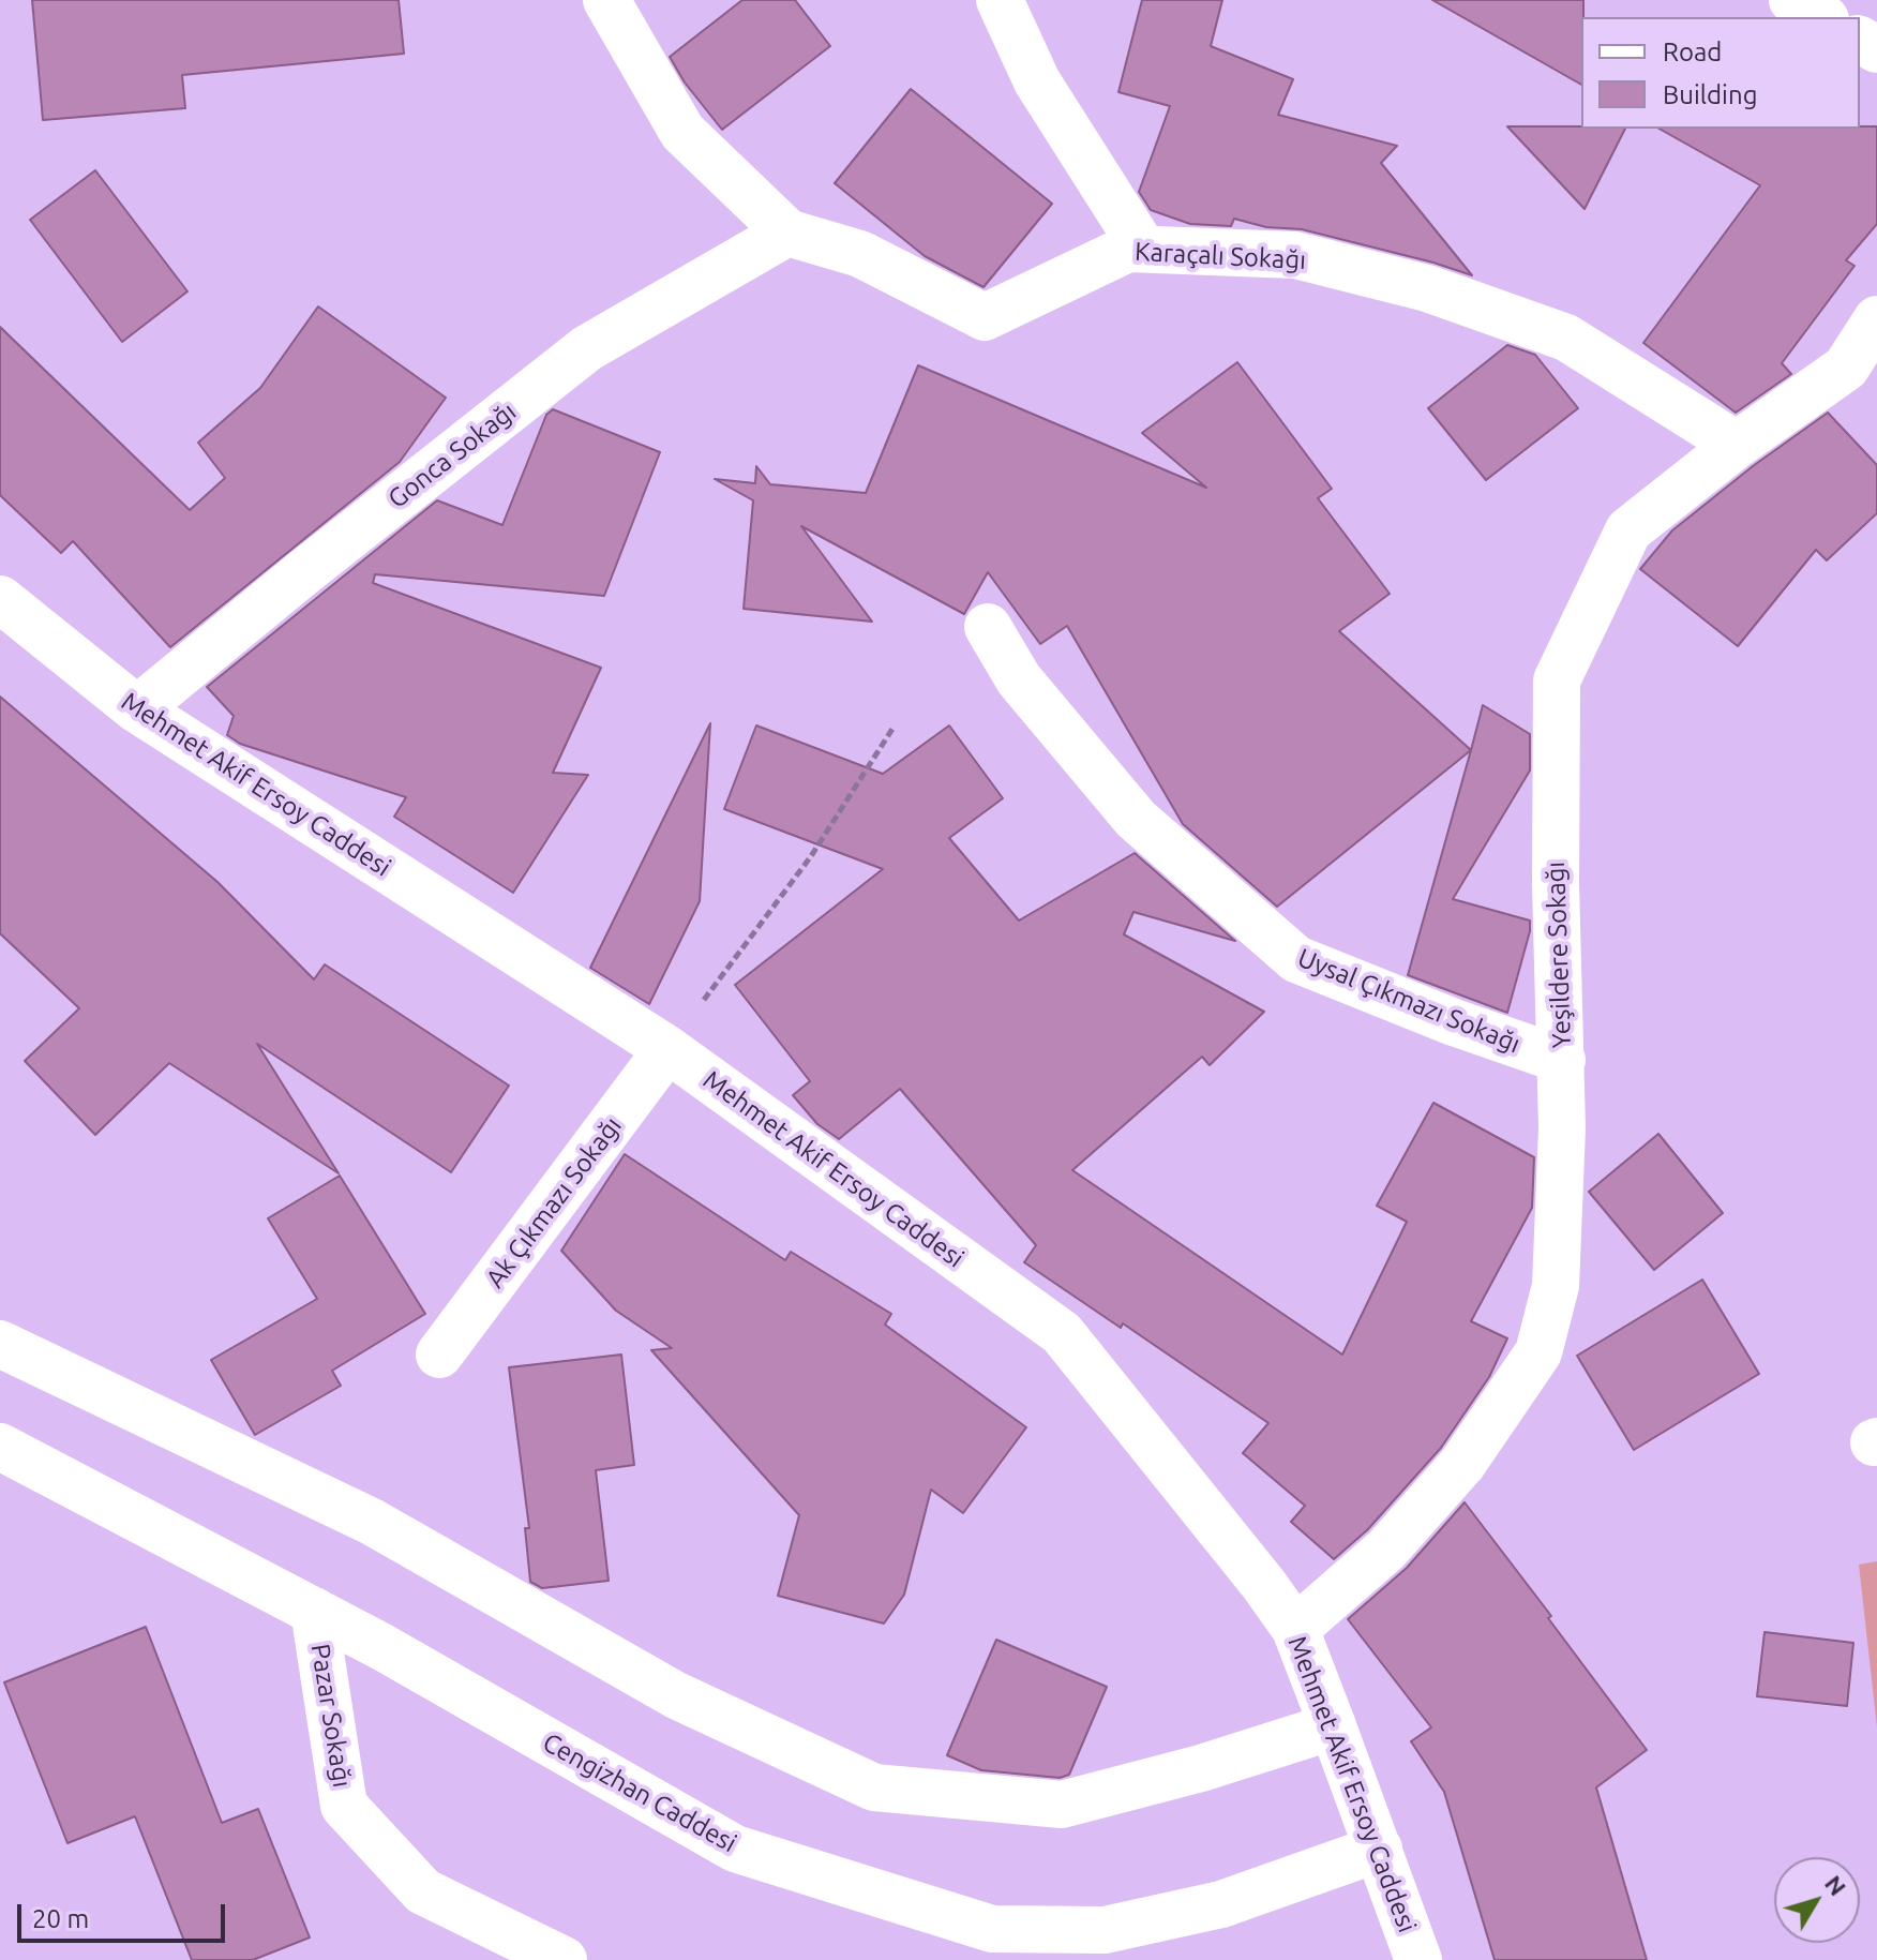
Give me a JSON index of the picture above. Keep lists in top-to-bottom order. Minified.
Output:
{"streets":{"street":["Karaçalı Sokağı","Gonca Sokağı","Mehmet Akif Ersoy Caddesi","Yeşildere Sokağı","Uysal Çıkmazı Sokağı","Ak Çıkmazı Sokağı","Pazar Sokağı","Cengizhan Caddesi"]},"crossings":[["Karaçalı Sokağı","Gonca Sokağı"],["Karaçalı Sokağı","Yeşildere Sokağı"],["Gonca Sokağı","Mehmet Akif Ersoy Caddesi"],["Mehmet Akif Ersoy Caddesi","Yeşildere Sokağı"],["Mehmet Akif Ersoy Caddesi","Ak Çıkmazı Sokağı"],["Mehmet Akif Ersoy Caddesi","Cengizhan Caddesi"],["Yeşildere Sokağı","Uysal Çıkmazı Sokağı"],["Pazar Sokağı","Cengizhan Caddesi"]],"legend":["Road","Building"],"scale_bar":"20 m","north":"top right"}
